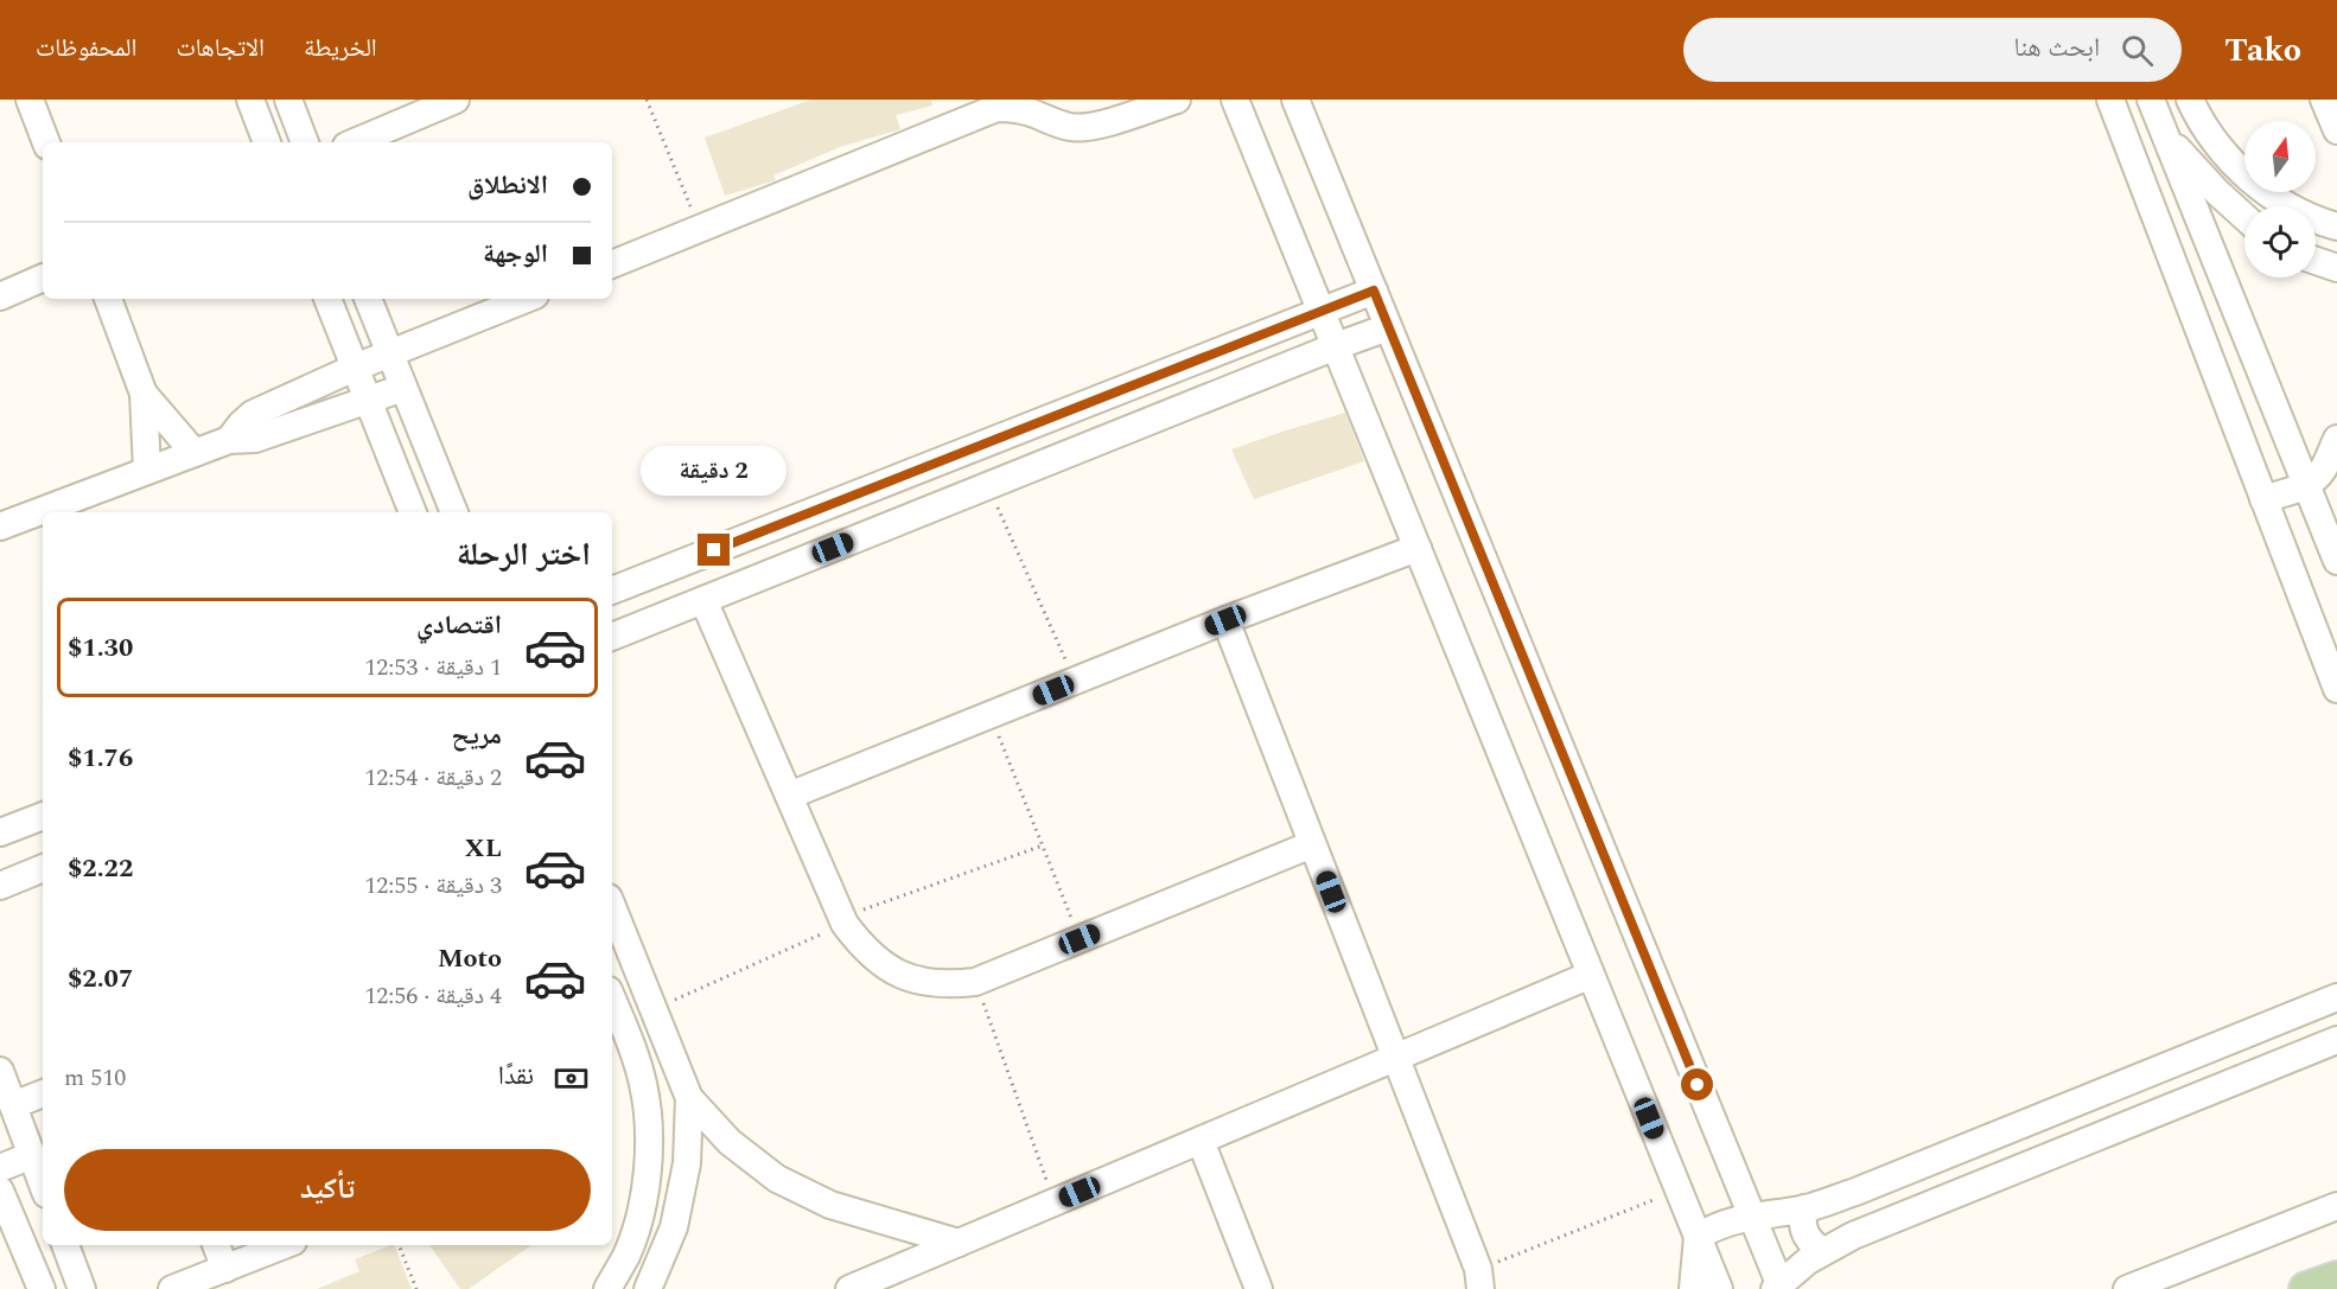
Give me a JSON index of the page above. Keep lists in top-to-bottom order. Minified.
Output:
{"north":"top","page":{"header":"Tako","search":"ابحث هنا","nav":["الخريطة","الاتجاهات","المحفوظات"],"banner":["الانطلاق","الوجهة"],"bubble":"2 دقيقة","heading":"اختر الرحلة","list":[{"name":"اقتصادي","note":"1 دقيقة · 12:53","value":"$1.30"},{"name":"مريح","note":"2 دقيقة · 12:54","value":"$1.76"},{"name":"XL","note":"3 دقيقة · 12:55","value":"$2.22"},{"name":"Moto","note":"4 دقيقة · 12:56","value":"$2.07"}],"pay":["نقدًا","510 m"],"buttons":"تأكيد"}}
